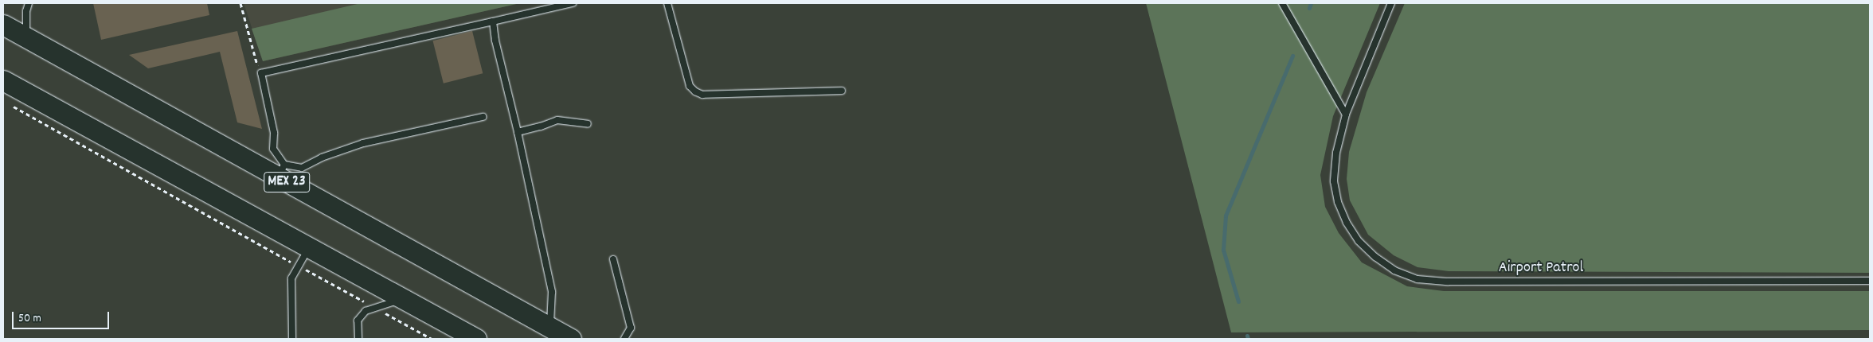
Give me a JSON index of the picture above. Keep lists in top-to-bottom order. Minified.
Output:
{"streets":{"highway":["MEX 23"],"lane":["Airport Patrol"]},"scale_bar":"50 m"}
